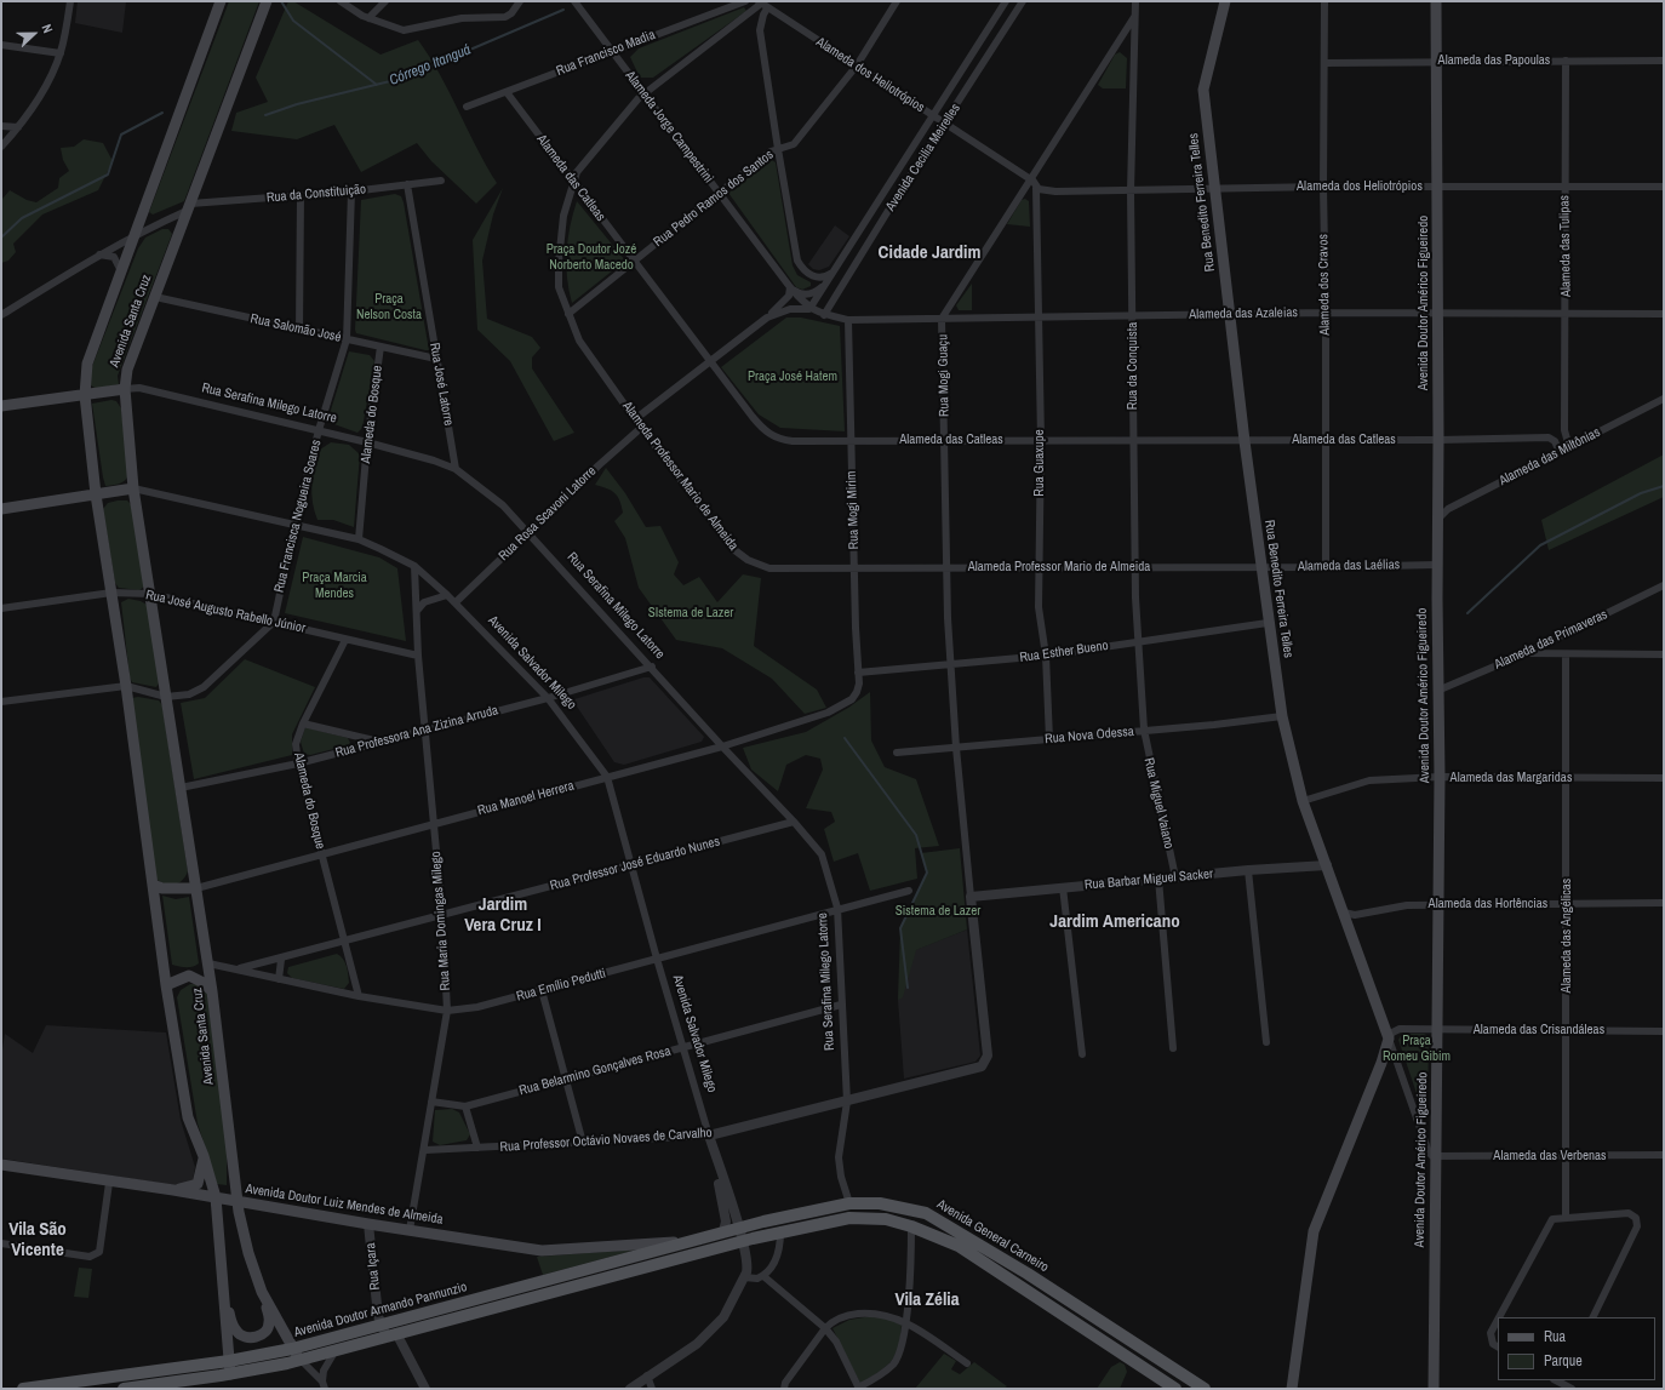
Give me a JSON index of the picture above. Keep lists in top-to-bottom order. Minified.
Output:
{"streets":{"main road":["Rua Benedito Ferreira Telles","Avenida Doutor Américo Figueiredo","Avenida Santa Cruz","Rua Serafina Milego Latorre","Avenida Salvador Milego","Avenida Doutor Luiz Mendes de Almeida","Avenida General Carneiro","Avenida Doutor Armando Pannunzio"],"street":["Rua Francisco Madia","Alameda das Papoulas","Alameda dos Heliotrópios","Alameda Jorge Campestrini","Avenida Cecilia Meirelles","Alameda das Catleas","Rua da Constituição","Rua Pedro Ramos dos Santos","Alameda das Tulipas","Alameda dos Cravos","Alameda das Azaleias","Rua Salomão José","Rua da Conquista","Rua Mogi Guaçu","Rua José Latorre","Alameda do Bosque","Alameda das Miltônias","Rua Guaxupe","Alameda Professor Mario de Almeida","Rua Mogi Mirim","Rua Rosa Scavoni Latorre","Rua Francisca Nogueira Soares","Alameda das Laélias","Rua José Augusto Rabello Júnior","Alameda das Primaveras","Rua Esther Bueno","Rua Professora Ana Zizina Arruda","Rua Nova Odessa","Alameda das Margaridas","Rua Manoel Herrera","Rua Miguel Vaiano","Rua Professor José Eduardo Nunes","Rua Barbar Miguel Sacker","Alameda das Hortências","Rua Maria Domingas Milego","Alameda das Angélicas","Rua Emílio Pedutti","Alameda das Crisandáleas","Rua Belarmino Gonçalves Rosa","Rua Professor Octávio Novaes de Carvalho","Alameda das Verbenas","Rua Içara"]},"crossings":[["Rua Francisco Madia","Alameda Jorge Campestrini"],["Rua Francisco Madia","Alameda das Catleas"],["Alameda das Papoulas","Alameda das Tulipas"],["Alameda das Papoulas","Alameda dos Cravos"],["Alameda das Papoulas","Avenida Doutor Américo Figueiredo"],["Alameda dos Heliotrópios","Avenida Cecilia Meirelles"],["Alameda dos Heliotrópios","Rua Pedro Ramos dos Santos"],["Alameda dos Heliotrópios","Rua Benedito Ferreira Telles"],["Alameda dos Heliotrópios","Alameda das Tulipas"],["Alameda dos Heliotrópios","Alameda dos Cravos"],["Alameda dos Heliotrópios","Avenida Doutor Américo Figueiredo"],["Alameda dos Heliotrópios","Rua da Conquista"],["Alameda dos Heliotrópios","Rua Mogi Guaçu"],["Alameda dos Heliotrópios","Rua Guaxupe"],["Alameda dos Heliotrópios","Alameda Professor Mario de Almeida"],["Alameda Jorge Campestrini","Avenida Cecilia Meirelles"],["Alameda Jorge Campestrini","Rua Pedro Ramos dos Santos"],["Alameda Jorge Campestrini","Alameda das Azaleias"],["Alameda Jorge Campestrini","Alameda Professor Mario de Almeida"],["Avenida Cecilia Meirelles","Alameda das Azaleias"],["Alameda das Catleas","Rua Pedro Ramos dos Santos"],["Alameda das Catleas","Rua Benedito Ferreira Telles"],["Alameda das Catleas","Alameda dos Cravos"],["Alameda das Catleas","Avenida Doutor Américo Figueiredo"],["Alameda das Catleas","Rua da Conquista"],["Alameda das Catleas","Rua Mogi Guaçu"],["Alameda das Catleas","Rua Guaxupe"],["Alameda das Catleas","Alameda Professor Mario de Almeida"],["Alameda das Catleas","Rua Mogi Mirim"],["Rua da Constituição","Avenida Santa Cruz"],["Rua da Constituição","Rua José Latorre"],["Rua da Constituição","Rua Francisca Nogueira Soares"],["Rua Pedro Ramos dos Santos","Alameda Professor Mario de Almeida"],["Rua Benedito Ferreira Telles","Avenida Doutor Américo Figueiredo"],["Rua Benedito Ferreira Telles","Alameda das Azaleias"],["Rua Benedito Ferreira Telles","Alameda Professor Mario de Almeida"],["Rua Benedito Ferreira Telles","Alameda das Laélias"],["Rua Benedito Ferreira Telles","Rua Esther Bueno"],["Rua Benedito Ferreira Telles","Rua Nova Odessa"],["Rua Benedito Ferreira Telles","Alameda das Margaridas"],["Rua Benedito Ferreira Telles","Rua Barbar Miguel Sacker"],["Rua Benedito Ferreira Telles","Alameda das Hortências"],["Rua Benedito Ferreira Telles","Alameda das Crisandáleas"],["Rua Benedito Ferreira Telles","Alameda das Verbenas"],["Alameda das Tulipas","Alameda das Azaleias"],["Alameda das Tulipas","Alameda das Miltônias"],["Alameda dos Cravos","Alameda das Azaleias"],["Alameda dos Cravos","Alameda das Laélias"],["Avenida Doutor Américo Figueiredo","Alameda das Azaleias"],["Avenida Doutor Américo Figueiredo","Alameda das Miltônias"],["Avenida Doutor Américo Figueiredo","Alameda das Laélias"],["Avenida Doutor Américo Figueiredo","Alameda das Primaveras"],["Avenida Doutor Américo Figueiredo","Alameda das Margaridas"],["Avenida Doutor Américo Figueiredo","Alameda das Hortências"],["Avenida Doutor Américo Figueiredo","Alameda das Crisandáleas"],["Avenida Doutor Américo Figueiredo","Alameda das Verbenas"],["Alameda das Azaleias","Rua da Conquista"],["Alameda das Azaleias","Rua Mogi Guaçu"],["Alameda das Azaleias","Rua Guaxupe"],["Alameda das Azaleias","Rua Mogi Mirim"],["Avenida Santa Cruz","Rua Salomão José"],["Avenida Santa Cruz","Rua Serafina Milego Latorre"],["Avenida Santa Cruz","Rua José Augusto Rabello Júnior"],["Avenida Santa Cruz","Avenida Salvador Milego"],["Avenida Santa Cruz","Rua Professora Ana Zizina Arruda"],["Avenida Santa Cruz","Rua Manoel Herrera"],["Avenida Santa Cruz","Rua Emílio Pedutti"],["Avenida Santa Cruz","Avenida Doutor Luiz Mendes de Almeida"],["Avenida Santa Cruz","Avenida Doutor Armando Pannunzio"],["Rua Salomão José","Rua José Latorre"],["Rua Salomão José","Alameda do Bosque"],["Rua Salomão José","Rua Francisca Nogueira Soares"],["Rua da Conquista","Rua Mogi Guaçu"],["Rua da Conquista","Alameda Professor Mario de Almeida"],["Rua da Conquista","Rua Esther Bueno"],["Rua da Conquista","Rua Nova Odessa"],["Rua da Conquista","Rua Miguel Vaiano"],["Rua Mogi Guaçu","Alameda Professor Mario de Almeida"],["Rua Mogi Guaçu","Rua Esther Bueno"],["Rua Mogi Guaçu","Rua Nova Odessa"],["Rua Mogi Guaçu","Rua Barbar Miguel Sacker"],["Rua Mogi Guaçu","Rua Professor Octávio Novaes de Carvalho"],["Rua José Latorre","Rua Serafina Milego Latorre"],["Rua Serafina Milego Latorre","Alameda do Bosque"],["Rua Serafina Milego Latorre","Rua Rosa Scavoni Latorre"],["Rua Serafina Milego Latorre","Rua Francisca Nogueira Soares"],["Rua Serafina Milego Latorre","Rua Professora Ana Zizina Arruda"],["Rua Serafina Milego Latorre","Rua Manoel Herrera"],["Rua Serafina Milego Latorre","Rua Professor José Eduardo Nunes"],["Rua Serafina Milego Latorre","Rua Emílio Pedutti"],["Rua Serafina Milego Latorre","Rua Belarmino Gonçalves Rosa"],["Rua Serafina Milego Latorre","Rua Professor Octávio Novaes de Carvalho"],["Rua Serafina Milego Latorre","Avenida General Carneiro"],["Alameda do Bosque","Rua José Augusto Rabello Júnior"],["Alameda do Bosque","Avenida Salvador Milego"],["Alameda do Bosque","Rua Professora Ana Zizina Arruda"],["Alameda do Bosque","Rua Manoel Herrera"],["Alameda do Bosque","Rua Professor José Eduardo Nunes"],["Alameda do Bosque","Rua Emílio Pedutti"],["Rua Guaxupe","Alameda Professor Mario de Almeida"],["Rua Guaxupe","Rua Esther Bueno"],["Rua Guaxupe","Rua Nova Odessa"],["Alameda Professor Mario de Almeida","Rua Mogi Mirim"],["Alameda Professor Mario de Almeida","Rua Rosa Scavoni Latorre"],["Alameda Professor Mario de Almeida","Alameda das Laélias"],["Rua Mogi Mirim","Rua Esther Bueno"],["Rua Mogi Mirim","Rua Manoel Herrera"],["Rua Rosa Scavoni Latorre","Avenida Salvador Milego"],["Rua Francisca Nogueira Soares","Rua José Augusto Rabello Júnior"],["Rua Francisca Nogueira Soares","Avenida Salvador Milego"],["Rua José Augusto Rabello Júnior","Rua Maria Domingas Milego"],["Avenida Salvador Milego","Rua Professora Ana Zizina Arruda"],["Avenida Salvador Milego","Rua Manoel Herrera"],["Avenida Salvador Milego","Rua Professor José Eduardo Nunes"],["Avenida Salvador Milego","Rua Maria Domingas Milego"],["Avenida Salvador Milego","Rua Emílio Pedutti"],["Avenida Salvador Milego","Rua Belarmino Gonçalves Rosa"],["Avenida Salvador Milego","Rua Professor Octávio Novaes de Carvalho"],["Avenida Salvador Milego","Avenida General Carneiro"],["Avenida Salvador Milego","Avenida Doutor Armando Pannunzio"],["Rua Professora Ana Zizina Arruda","Rua Maria Domingas Milego"],["Rua Nova Odessa","Rua Miguel Vaiano"],["Alameda das Margaridas","Alameda das Angélicas"],["Rua Manoel Herrera","Rua Maria Domingas Milego"],["Rua Miguel Vaiano","Rua Barbar Miguel Sacker"],["Rua Professor José Eduardo Nunes","Rua Maria Domingas Milego"],["Rua Professor José Eduardo Nunes","Rua Emílio Pedutti"],["Rua Barbar Miguel Sacker","Rua Professor Octávio Novaes de Carvalho"],["Alameda das Hortências","Alameda das Angélicas"],["Rua Maria Domingas Milego","Rua Emílio Pedutti"],["Rua Maria Domingas Milego","Rua Belarmino Gonçalves Rosa"],["Rua Maria Domingas Milego","Rua Professor Octávio Novaes de Carvalho"],["Rua Maria Domingas Milego","Avenida Doutor Luiz Mendes de Almeida"],["Alameda das Angélicas","Alameda das Crisandáleas"],["Alameda das Angélicas","Alameda das Verbenas"],["Avenida Doutor Luiz Mendes de Almeida","Rua Içara"],["Avenida Doutor Luiz Mendes de Almeida","Avenida Doutor Armando Pannunzio"],["Avenida General Carneiro","Avenida Doutor Armando Pannunzio"],["Rua Içara","Avenida Doutor Armando Pannunzio"]],"districts":["Cidade Jardim","Jardim Vera Cruz I","Jardim Americano","Vila São Vicente","Vila Zélia"],"water":["Córrego Itanguá"],"parks":["Praça Doutor Jozé Norberto Macedo","Praça Nelson Costa","Praça José Hatem","Praça Marcia Mendes","SIstema de Lazer","Sistema de Lazer","Praça Romeu Gibim"],"legend":["Rua","Parque"],"north":"right"}
